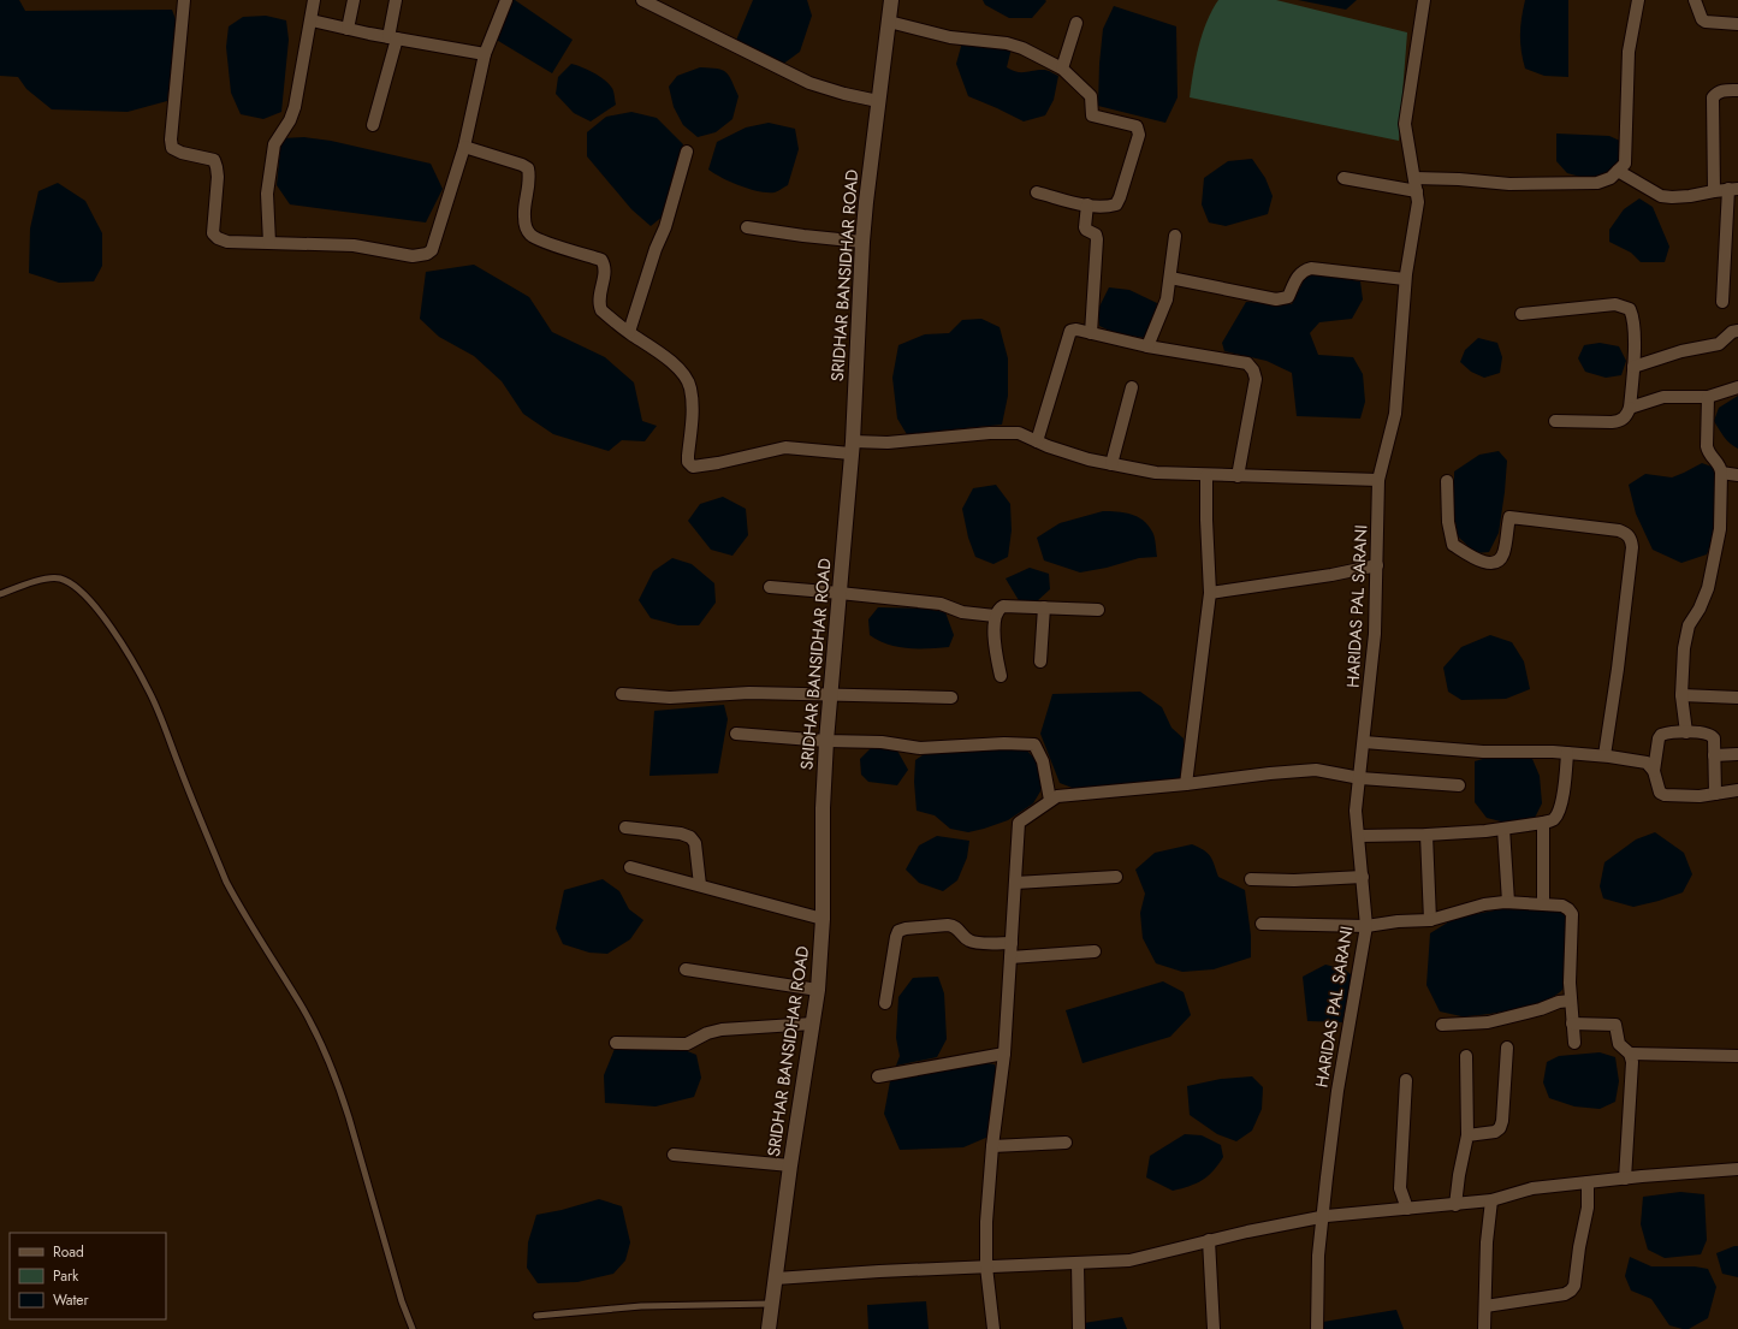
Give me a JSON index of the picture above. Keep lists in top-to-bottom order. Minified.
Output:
{"streets":{"street":["SRIDHAR BANSIDHAR ROAD","HARIDAS PAL SARANI"]},"legend":["Road","Park","Water"]}
